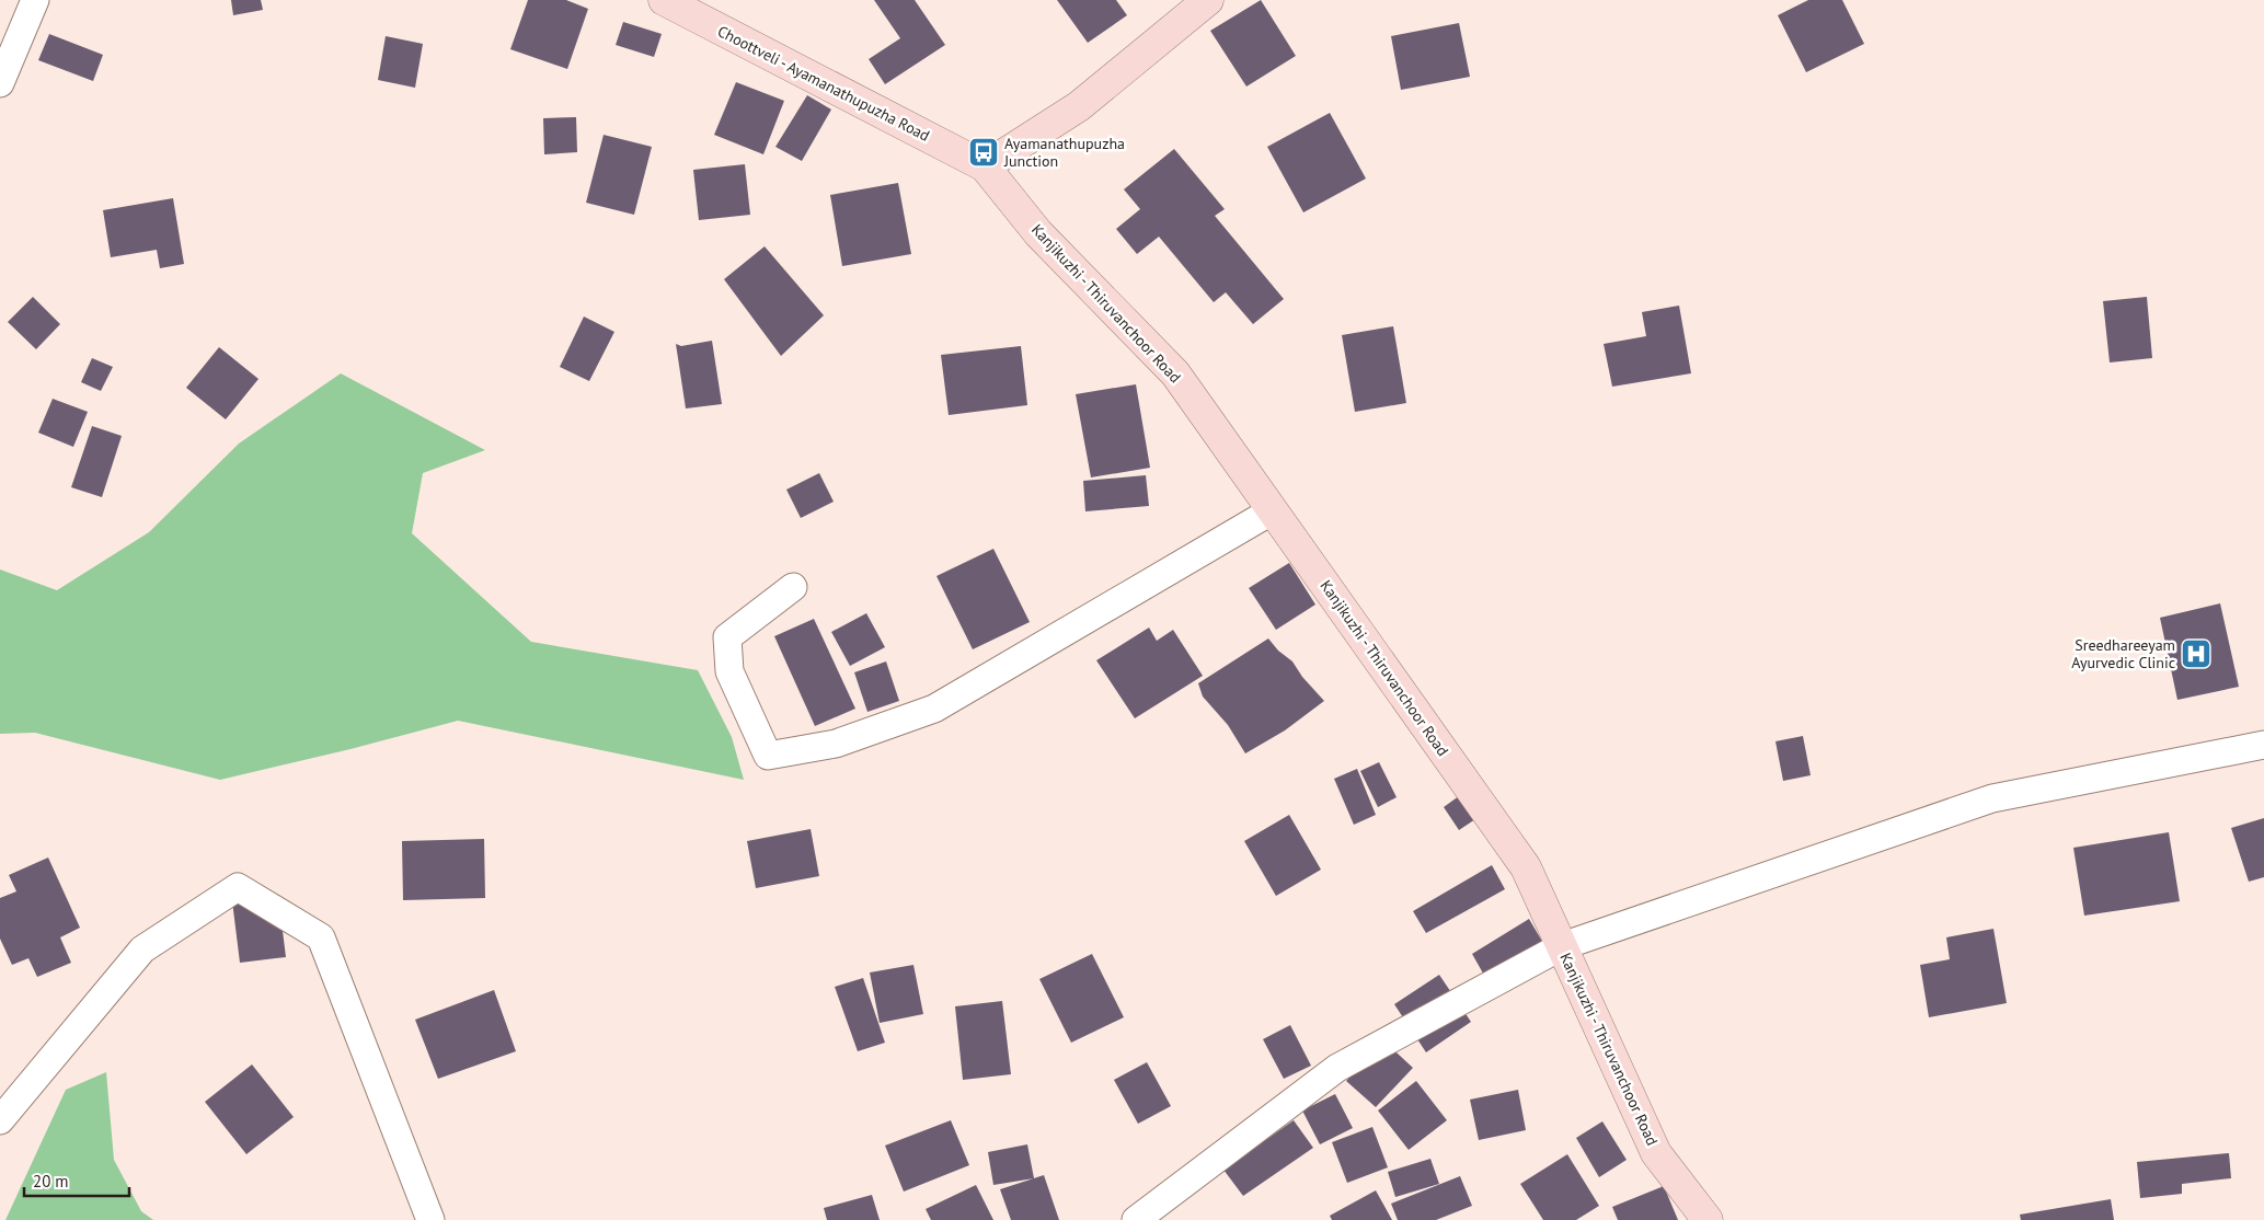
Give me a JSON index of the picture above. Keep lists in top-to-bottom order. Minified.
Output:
{"streets":{"main road":["Choottveli - Ayamanathupuzha Road","Kanjikuzhi - Thiruvanchoor Road"]},"crossings":[["Choottveli - Ayamanathupuzha Road","Kanjikuzhi - Thiruvanchoor Road"]],"places":{"bus stop":["Ayamanathupuzha Junction"],"hospital":["Sreedhareeyam Ayurvedic Clinic"]},"scale_bar":"20 m"}
